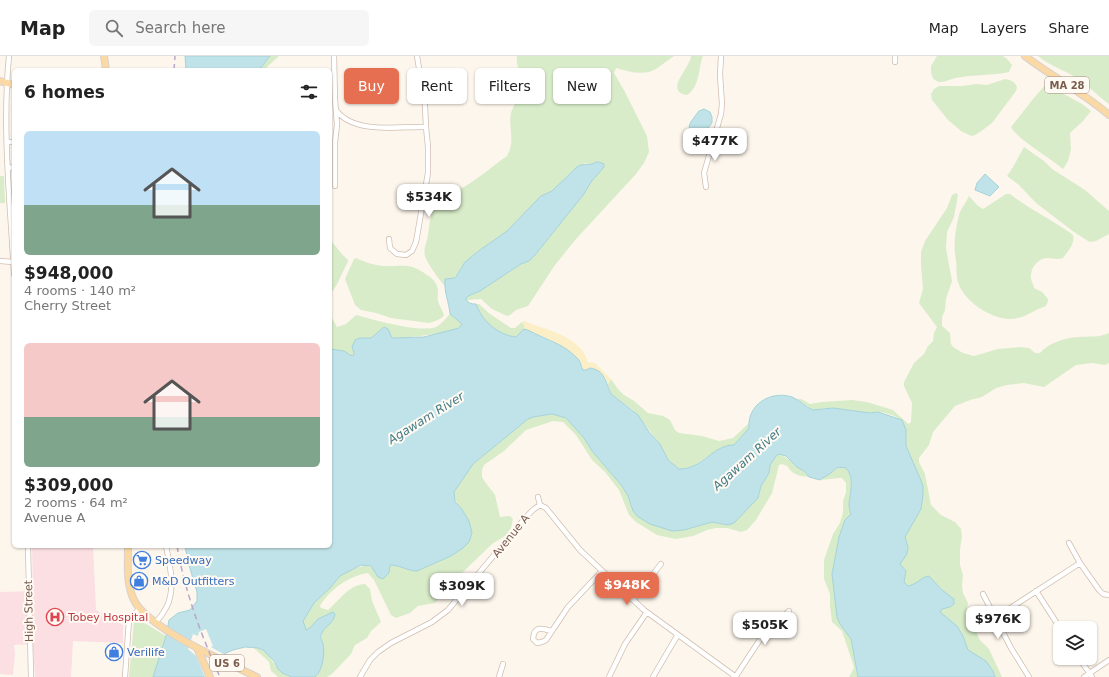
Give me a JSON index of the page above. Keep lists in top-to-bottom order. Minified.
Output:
{"streets":{"main road":["MA 28","US 6"],"street":["Avenue A","High Street"]},"water":["Agawam River"],"places":{"supermarket":["Speedway"],"shop":["M&D Outfitters","Verilife"],"hospital":["Tobey Hospital"]},"page":{"header":"Map","search":"Search here","nav":["Map","Layers","Share"],"chip":["Buy","Rent","Filters","New"],"heading":"6 homes","list":[{"name":"$948,000","note":"4 rooms · 140 m² · Cherry Street"},{"name":"$309,000","note":"2 rooms · 64 m² · Avenue A"}],"price":["$477K","$534K","$948K","$309K","$976K","$505K"]}}
